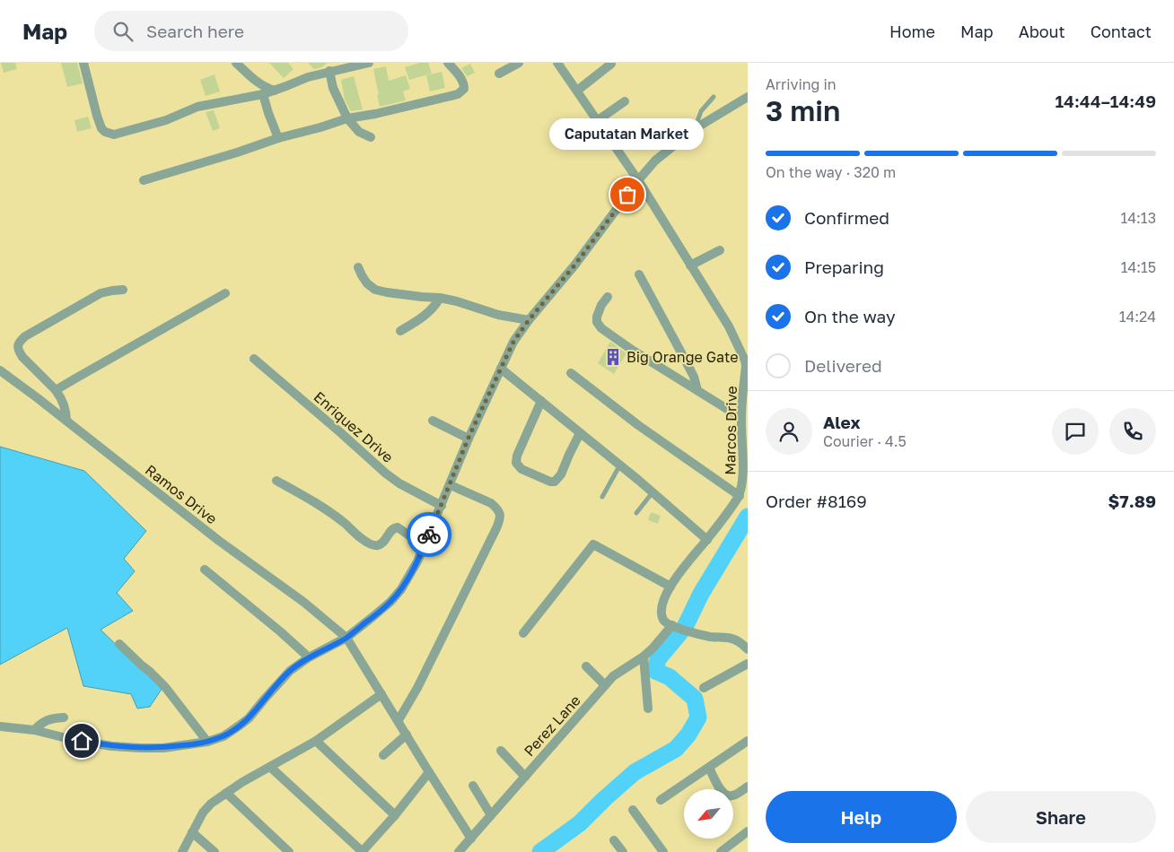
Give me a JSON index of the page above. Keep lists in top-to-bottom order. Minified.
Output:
{"streets":{"street":["Enriquez Drive","Marcos Drive","Ramos Drive","Perez Lane"]},"crossings":[["Marcos Drive","Perez Lane"],["Ramos Drive","Perez Lane"]],"places":{"other":["Caputatan Market"],"building":["Big Orange Gate"]},"north":"bottom left","page":{"header":"Map","search":"Search here","nav":["Home","Map","About","Contact"],"heading":["3 min","Arriving in","14:44–14:49"],"panel":["Alex","Courier · 4.5","Order #8169","$7.89"],"bubble":"Caputatan Market","bar":"On the way · 320 m","list":[["Confirmed","14:13"],["Preparing","14:15"],["On the way","14:24"],"Delivered"],"buttons":["Help","Share"]}}
